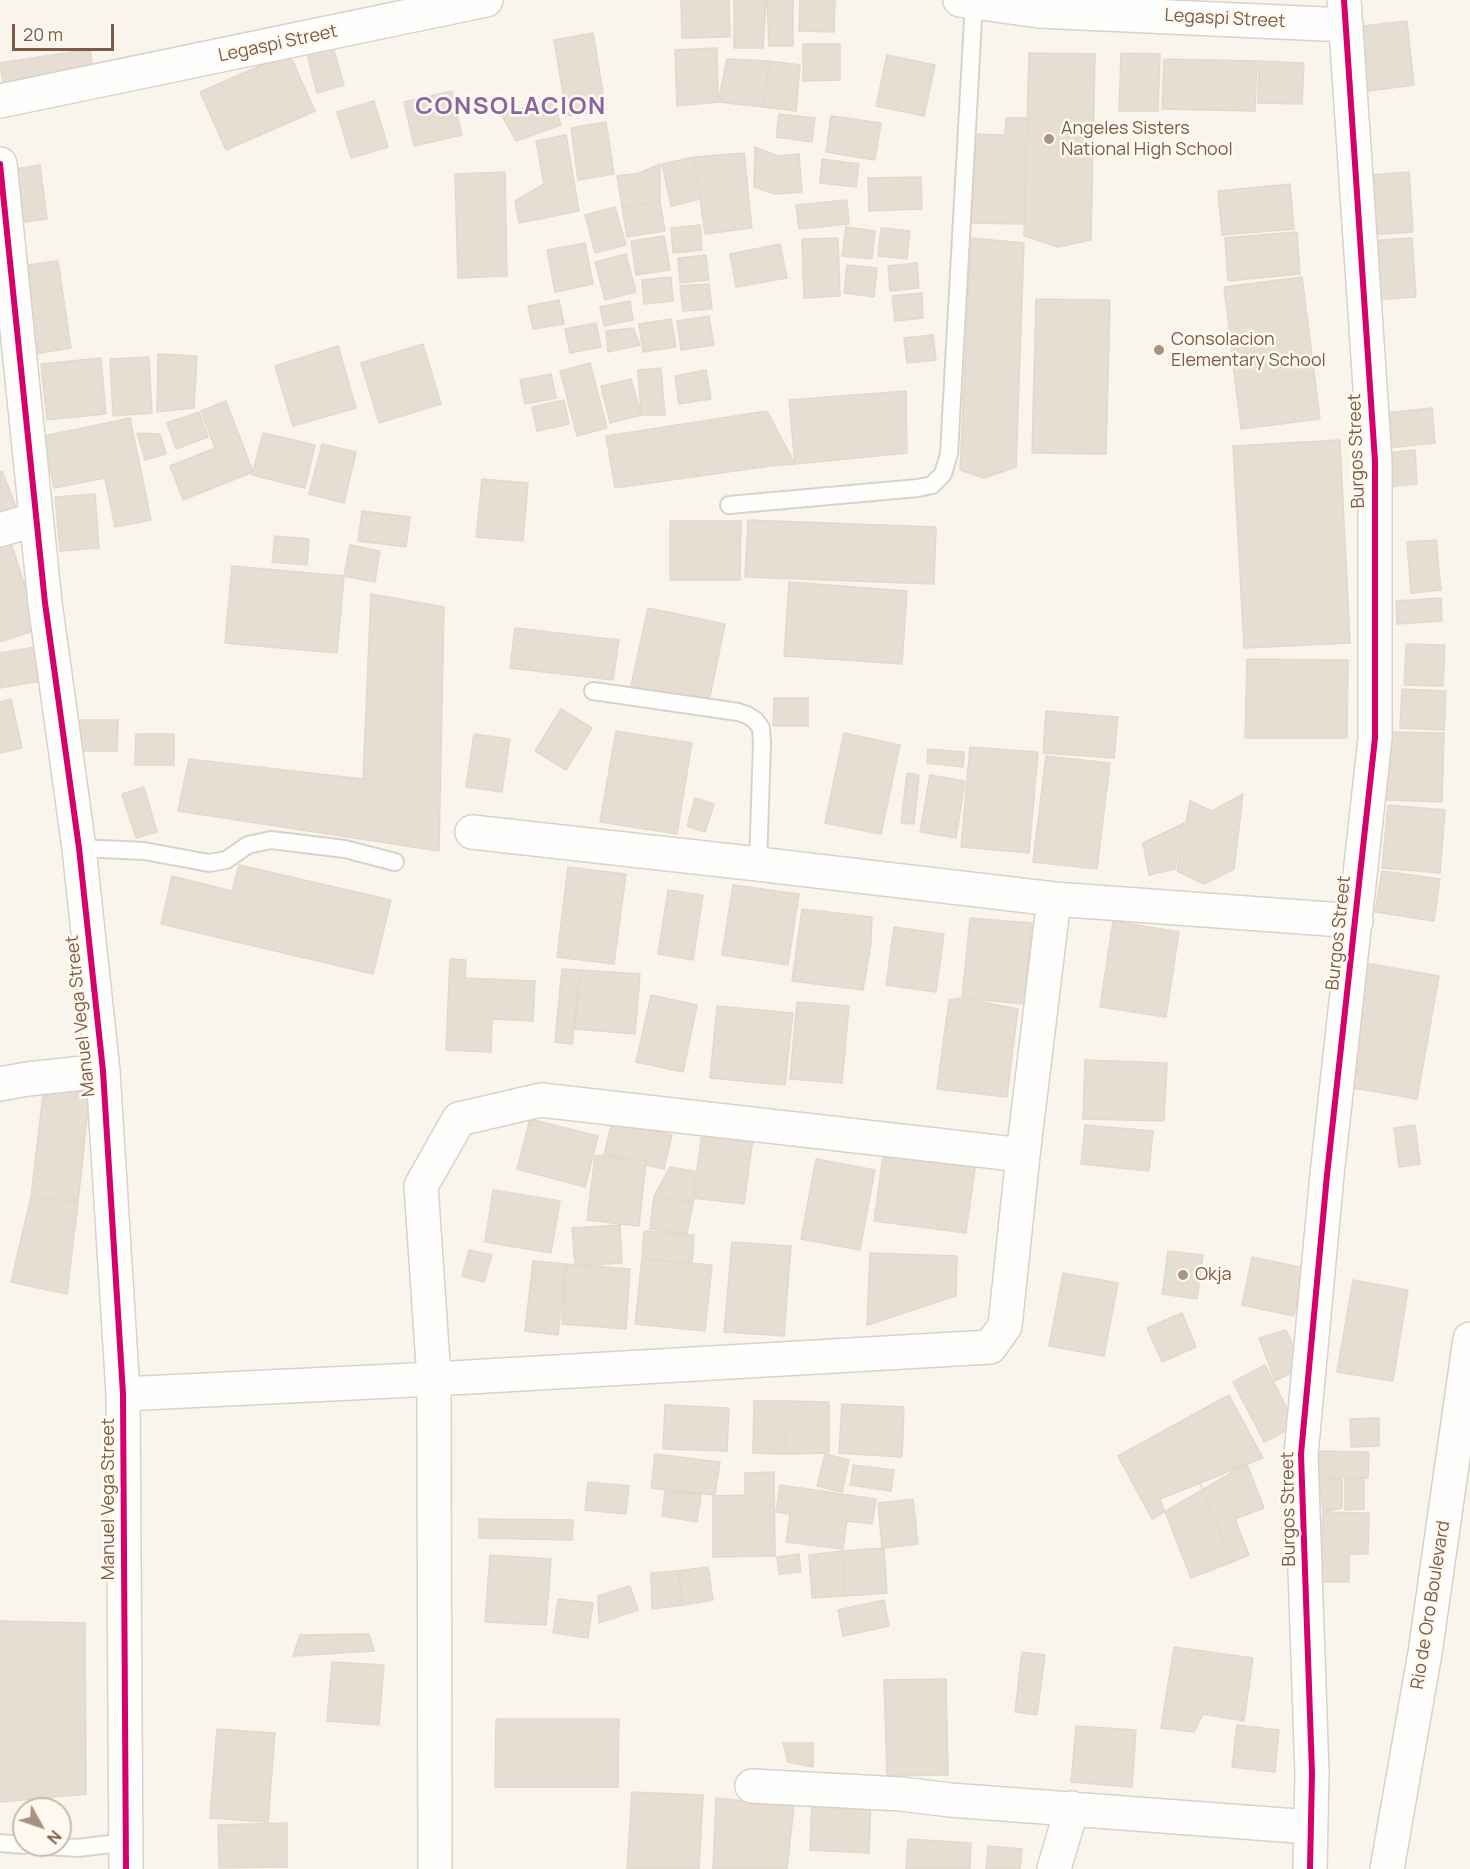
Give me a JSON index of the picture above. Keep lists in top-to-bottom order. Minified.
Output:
{"streets":{"street":["Legaspi Street","Burgos Street","Manuel Vega Street","Rio de Oro Boulevard"]},"crossings":[["Legaspi Street","Burgos Street"]],"districts":["CONSOLACION"],"places":["Angeles Sisters National High School","Consolacion Elementary School","Okja"],"scale_bar":"20 m","north":"bottom right"}
